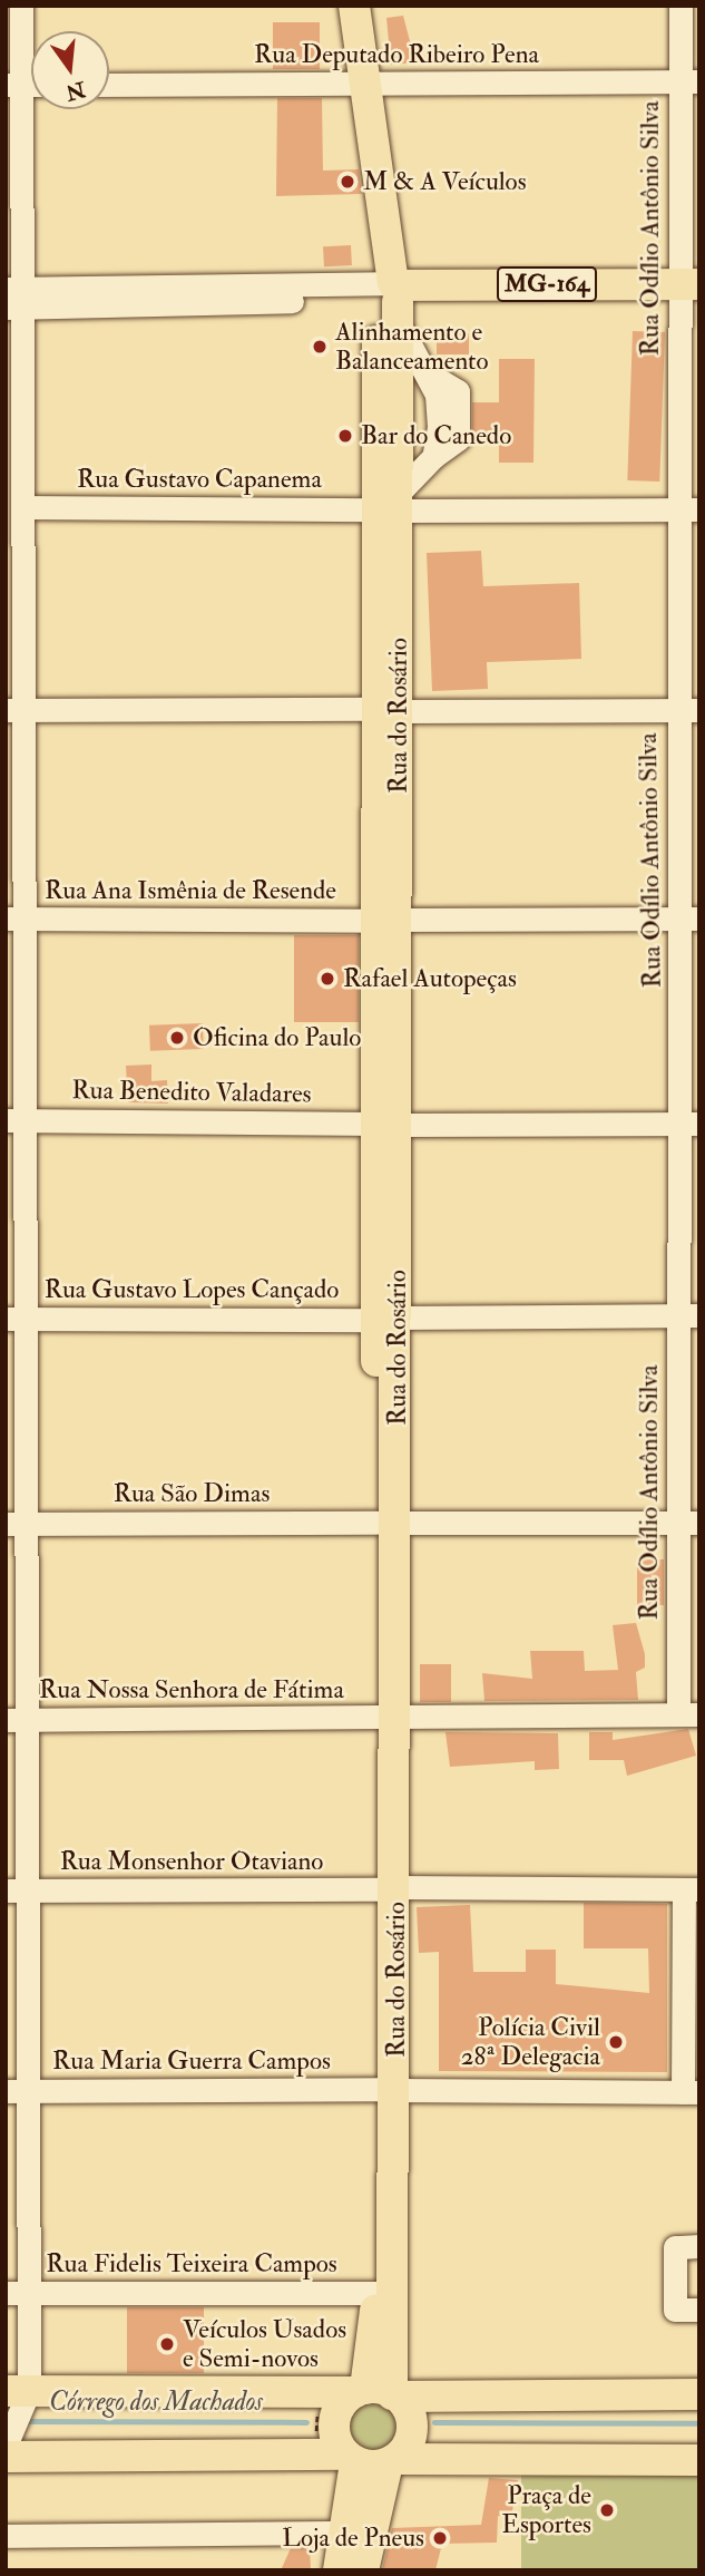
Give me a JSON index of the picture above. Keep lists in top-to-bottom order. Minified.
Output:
{"streets":{"main road":["MG-164","Rua do Rosário"],"street":["Rua Deputado Ribeiro Pena","Rua Odílio Antônio Silva","Rua Gustavo Capanema","Rua Ana Ismênia de Resende","Rua Benedito Valadares","Rua Gustavo Lopes Cançado","Rua São Dimas","Rua Nossa Senhora de Fátima","Rua Monsenhor Otaviano","Rua Maria Guerra Campos","Rua Fidelis Teixeira Campos"]},"crossings":[["Rua Deputado Ribeiro Pena","Rua Odílio Antônio Silva"],["Rua Deputado Ribeiro Pena","Rua do Rosário"],["Rua Odílio Antônio Silva","MG-164"],["Rua Odílio Antônio Silva","Rua Gustavo Capanema"],["Rua Odílio Antônio Silva","Rua Ana Ismênia de Resende"],["Rua Odílio Antônio Silva","Rua Benedito Valadares"],["Rua Odílio Antônio Silva","Rua Gustavo Lopes Cançado"],["Rua Odílio Antônio Silva","Rua São Dimas"],["Rua Odílio Antônio Silva","Rua Nossa Senhora de Fátima"],["MG-164","Rua do Rosário"],["Rua Gustavo Capanema","Rua do Rosário"],["Rua do Rosário","Rua Ana Ismênia de Resende"],["Rua do Rosário","Rua Benedito Valadares"],["Rua do Rosário","Rua Gustavo Lopes Cançado"],["Rua do Rosário","Rua São Dimas"],["Rua do Rosário","Rua Nossa Senhora de Fátima"],["Rua do Rosário","Rua Monsenhor Otaviano"],["Rua do Rosário","Rua Maria Guerra Campos"],["Rua do Rosário","Rua Fidelis Teixeira Campos"]],"water":["Córrego dos Machados"],"places":["M & A Veículos","Alinhamento e Balanceamento","Bar do Canedo","Rafael Autopeças","Oficina do Paulo","Polícia Civil 28ª Delegacia","Veículos Usados e Semi-novos","Praça de Esportes","Loja de Pneus"],"north":"bottom"}
